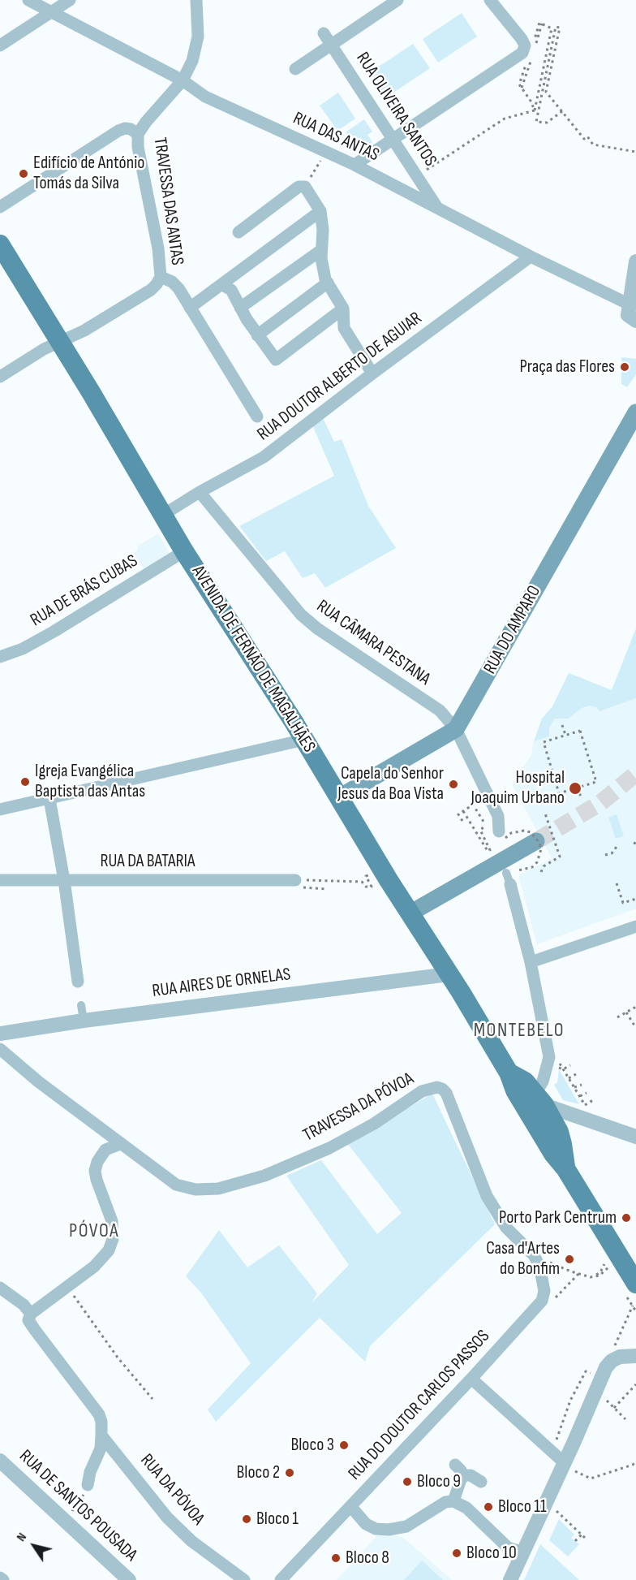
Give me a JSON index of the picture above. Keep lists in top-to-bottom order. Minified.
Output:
{"streets":{"main road":["RUA DO AMPARO","AVENIDA DE FERNÃO DE MAGALHÃES"],"street":["RUA OLIVEIRA SANTOS","RUA DAS ANTAS","TRAVESSA DAS ANTAS","RUA DOUTOR ALBERTO DE AGUIAR","RUA DE BRÁS CUBAS","RUA CÂMARA PESTANA","RUA DA BATARIA","RUA AIRES DE ORNELAS","TRAVESSA DA PÓVOA","RUA DO DOUTOR CARLOS PASSOS","RUA DA PÓVOA","RUA DE SANTOS POUSADA"]},"crossings":[["RUA OLIVEIRA SANTOS","RUA DAS ANTAS"],["RUA DAS ANTAS","TRAVESSA DAS ANTAS"],["RUA DAS ANTAS","RUA DOUTOR ALBERTO DE AGUIAR"],["TRAVESSA DAS ANTAS","AVENIDA DE FERNÃO DE MAGALHÃES"],["RUA DOUTOR ALBERTO DE AGUIAR","RUA CÂMARA PESTANA"],["RUA DOUTOR ALBERTO DE AGUIAR","AVENIDA DE FERNÃO DE MAGALHÃES"],["RUA DE BRÁS CUBAS","AVENIDA DE FERNÃO DE MAGALHÃES"],["RUA DO AMPARO","RUA CÂMARA PESTANA"],["AVENIDA DE FERNÃO DE MAGALHÃES","RUA AIRES DE ORNELAS"],["TRAVESSA DA PÓVOA","RUA DO DOUTOR CARLOS PASSOS"]],"districts":["MONTEBELO","PÓVOA"],"places":["Edifício de António Tomás da Silva","Praça das Flores","Igreja Evangélica Baptista das Antas","Capela do Senhor Jesus da Boa Vista","Hospital Joaquim Urbano","Porto Park Centrum","Casa d'Artes do Bonfim","Bloco 3","Bloco 2","Bloco 9","Bloco 11","Bloco 1","Bloco 10","Bloco 8"],"north":"top left"}
